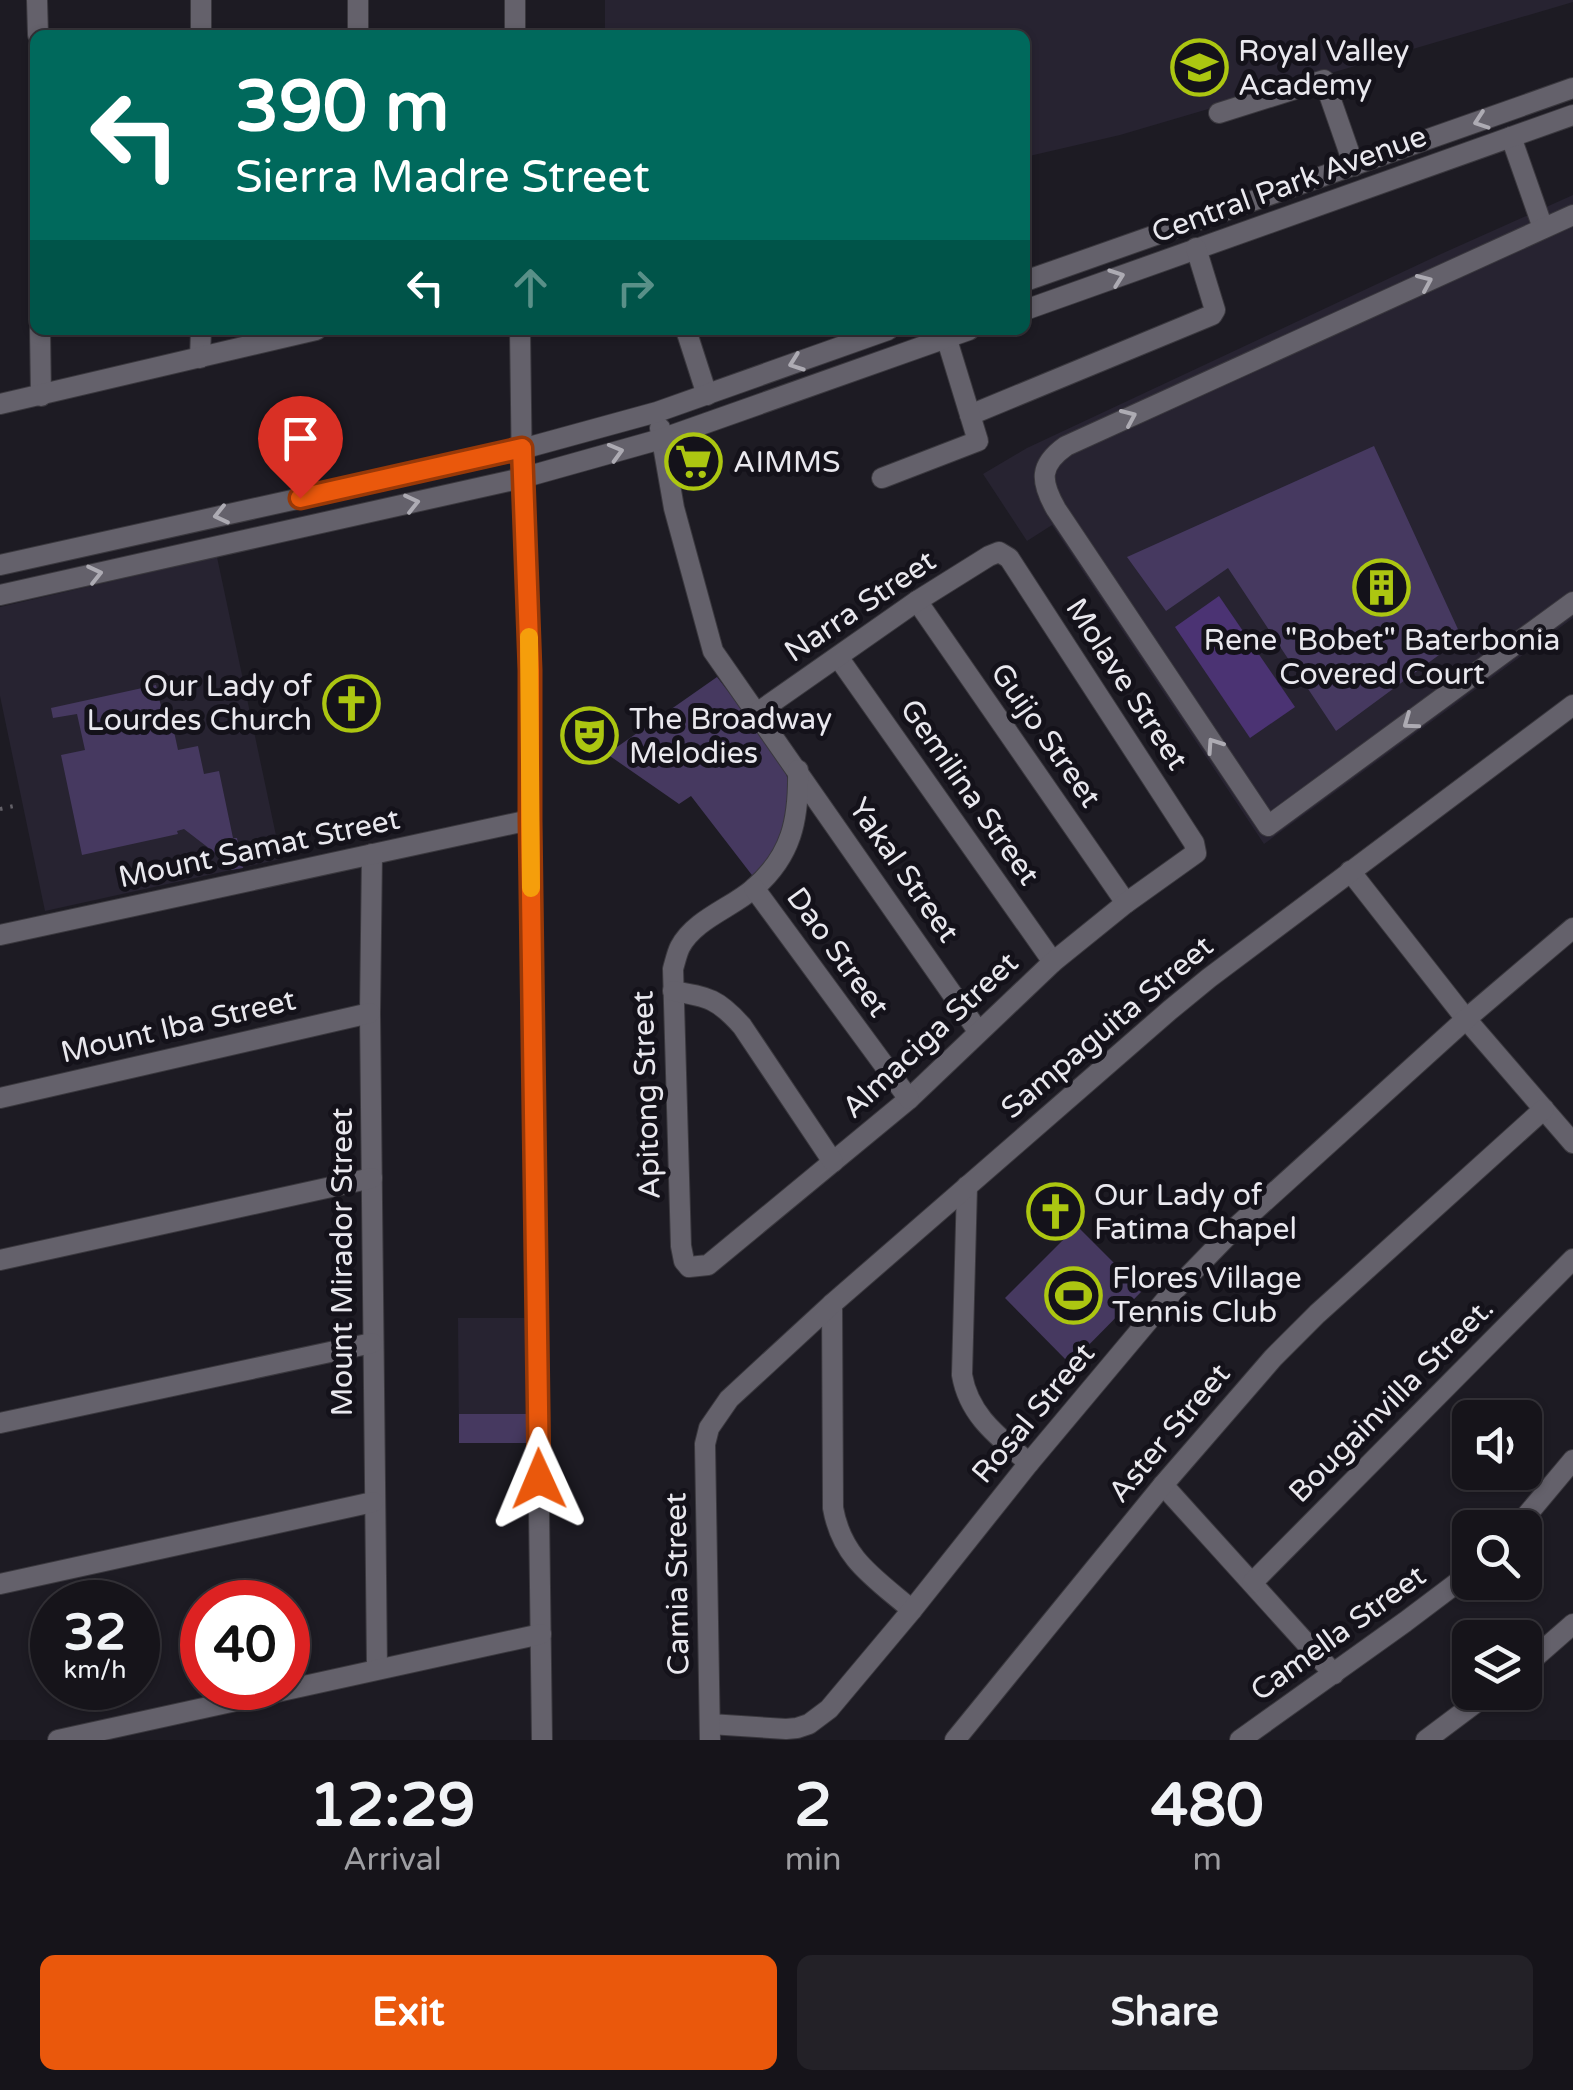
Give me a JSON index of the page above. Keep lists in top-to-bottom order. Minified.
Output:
{"streets":{"street":["Central Park Avenue","Narra Street","Molave Street","Guijo Street","Gemilina Street","Mount Samat Street","Yakal Street","Dao Street","Mount Iba Street","Sampaguita Street","Almaciga Street","Apitong Street","Mount Mirador Street","Bougainvilla Street.","Rosal Street","Aster Street","Camia Street","Camella Street"]},"crossings":[["Narra Street","Molave Street"],["Narra Street","Guijo Street"],["Narra Street","Gemilina Street"],["Narra Street","Yakal Street"],["Molave Street","Almaciga Street"],["Guijo Street","Almaciga Street"],["Gemilina Street","Almaciga Street"],["Mount Samat Street","Mount Mirador Street"],["Yakal Street","Almaciga Street"],["Yakal Street","Apitong Street"],["Dao Street","Almaciga Street"],["Dao Street","Apitong Street"],["Mount Iba Street","Mount Mirador Street"],["Sampaguita Street","Camia Street"],["Almaciga Street","Apitong Street"],["Rosal Street","Camia Street"]],"places":{"school or university":["Royal Valley Academy"],"supermarket":["AIMMS"],"building":["Rene \"Bobet\" Baterbonia Covered Court"],"church":["Our Lady of Lourdes Church","Our Lady of Fatima Chapel"],"theatre":["The Broadway Melodies"],"sports":["Flores Village Tennis Club"]},"page":{"turn":["390 m","Sierra Madre Street"],"speed":"32 km/h","limit":"40","eta":["12:29","Arrival","2","min","480","m"],"buttons":["Exit","Share"]}}
